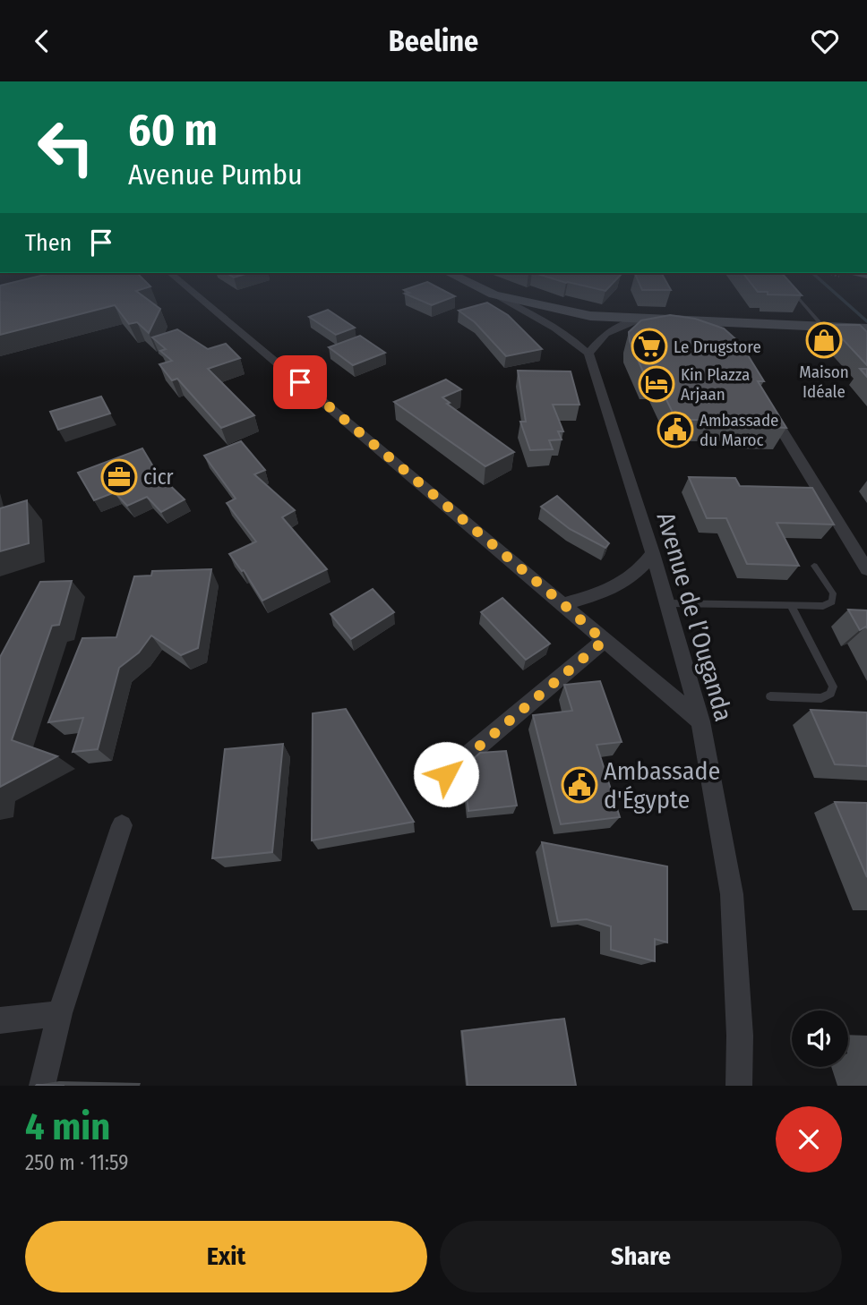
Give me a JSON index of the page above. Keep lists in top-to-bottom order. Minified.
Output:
{"streets":{"street":["Avenue de l’Ouganda"]},"places":{"shop":["Maison Idéale"],"supermarket":["Le Drugstore"],"hotel":["Kin Plazza Arjaan"],"public building":["Ambassade du Maroc","Ambassade d'Égypte"],"office":["cicr"]},"page":{"header":"Beeline","turn":["60 m","Avenue Pumbu"],"then":"Then","heading":["4 min","250 m · 11:59"],"buttons":["Exit","Share"]}}
